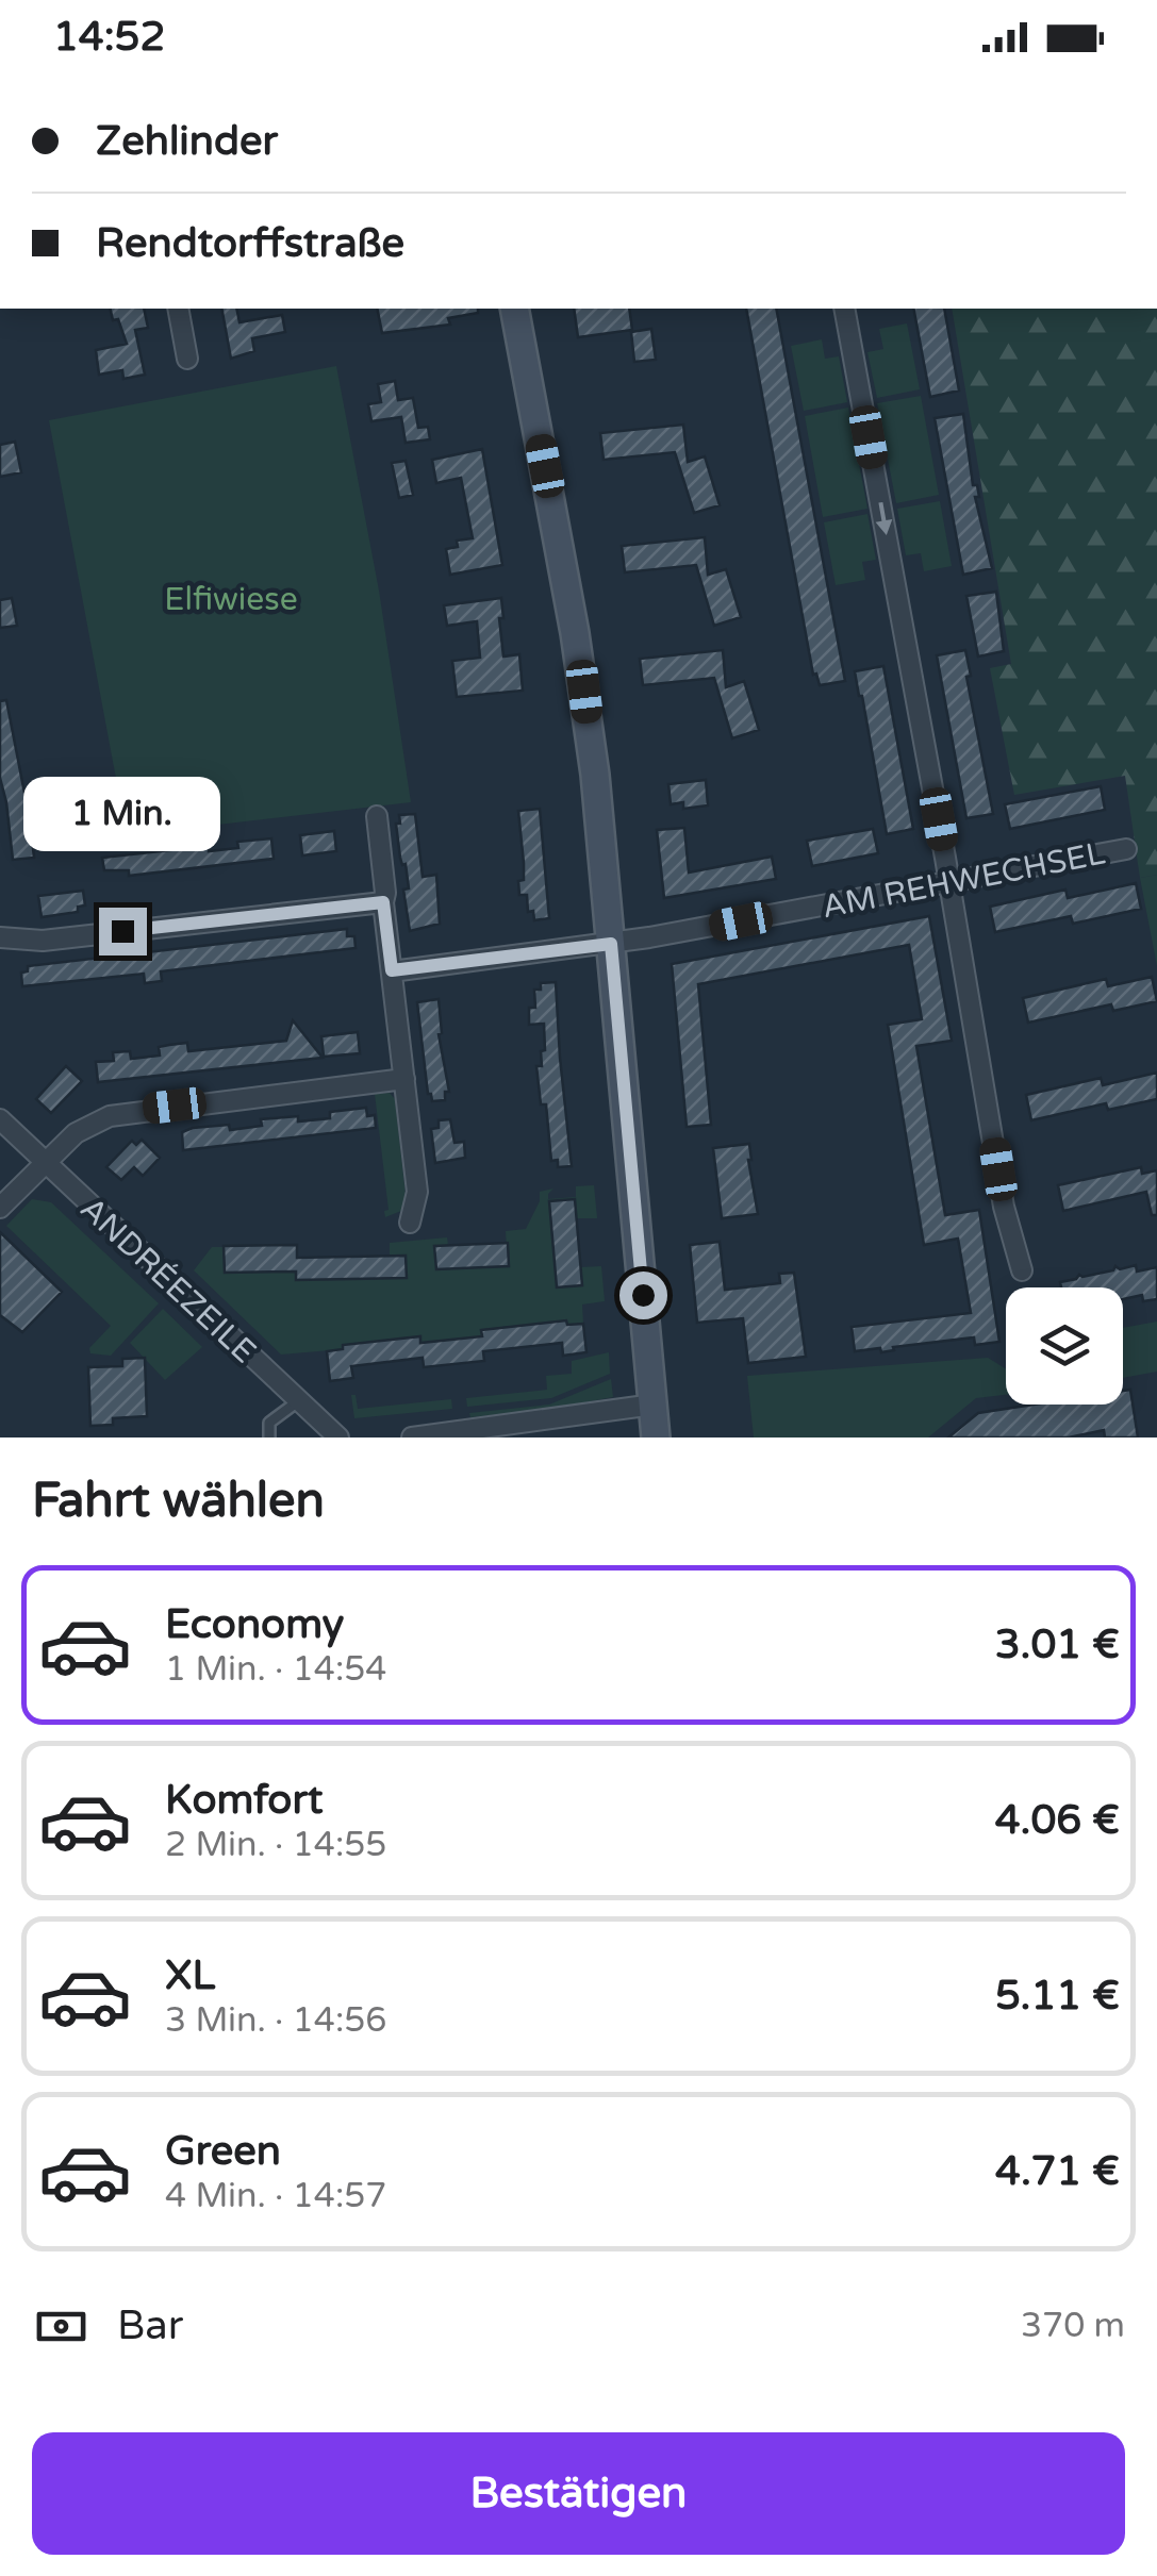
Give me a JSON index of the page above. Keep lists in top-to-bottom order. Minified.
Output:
{"streets":{"street":["AM REHWECHSEL","ANDRÉEZEILE"]},"parks":["Elfiwiese"],"page":{"status":"14:52","banner":["Zehlinder","Rendtorffstraße"],"bubble":"1 Min.","heading":"Fahrt wählen","list":[{"name":"Economy","note":"1 Min. · 14:54","value":"3.01 €"},{"name":"Komfort","note":"2 Min. · 14:55","value":"4.06 €"},{"name":"XL","note":"3 Min. · 14:56","value":"5.11 €"},{"name":"Green","note":"4 Min. · 14:57","value":"4.71 €"}],"pay":["Bar","370 m"],"buttons":"Bestätigen"}}
